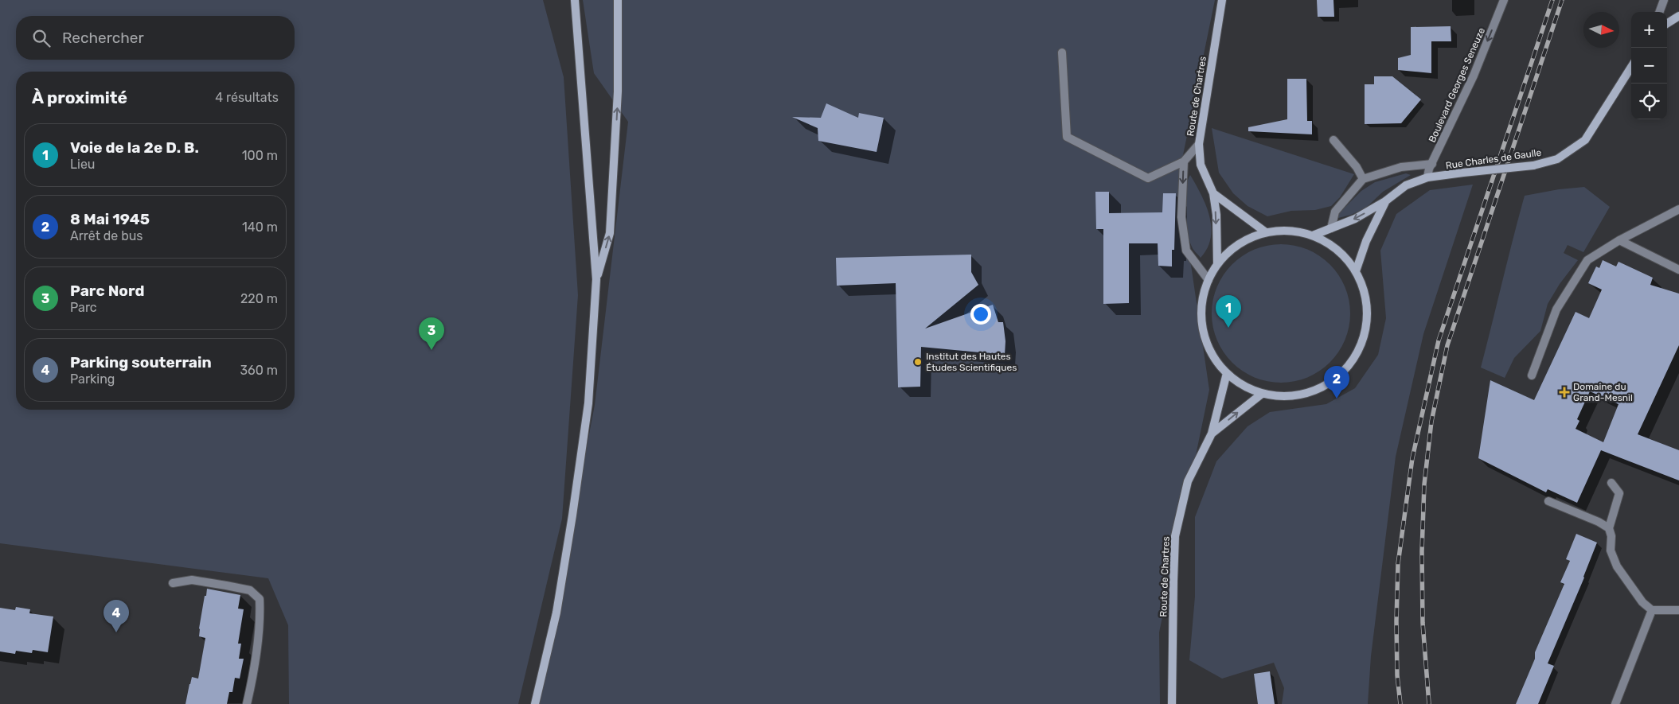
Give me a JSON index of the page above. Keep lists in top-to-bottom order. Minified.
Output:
{"streets":{"main road":["Route de Chartres","Rue Charles de Gaulle"],"street":["Boulevard Georges Seneuze"]},"crossings":[["Boulevard Georges Seneuze","Rue Charles de Gaulle"]],"one_way":["Boulevard Georges Seneuze"],"places":{"other":["Institut des Hautes Études Scientifiques"],"health":["Domaine du Grand-Mesnil"]},"north":"right","page":{"map_buttons":["+","−"],"search":"Rechercher","heading":["À proximité","4 résultats"],"list":[{"mark":"1","name":"Voie de la 2e D. B.","note":"Lieu","value":"100 m"},{"mark":"2","name":"8 Mai 1945","note":"Arrêt de bus","value":"140 m"},{"mark":"3","name":"Parc Nord","note":"Parc","value":"220 m"},{"mark":"4","name":"Parking souterrain","note":"Parking","value":"360 m"}],"pins":["1","3","2","4"]}}
